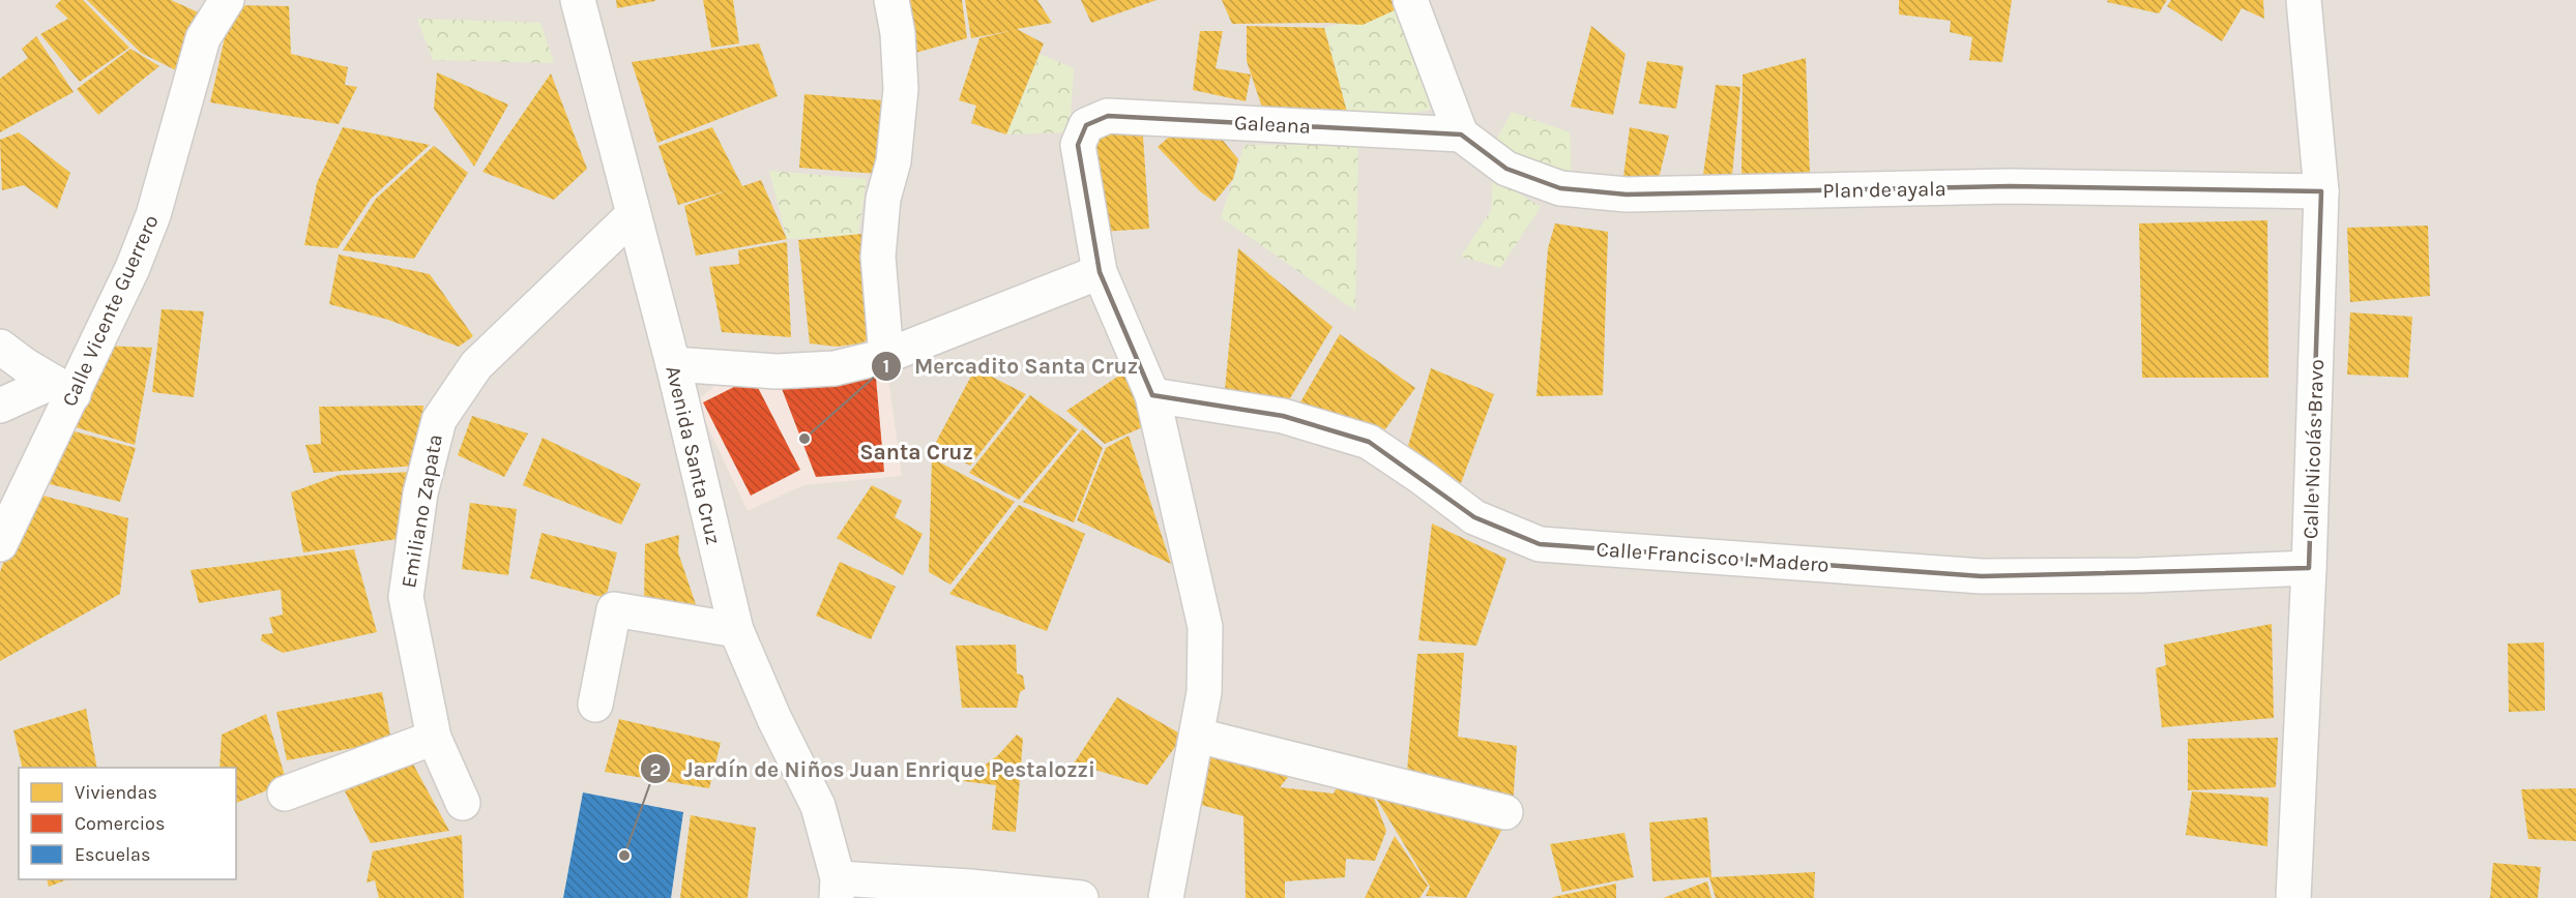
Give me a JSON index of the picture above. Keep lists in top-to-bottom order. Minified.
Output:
{"streets":{"street":["Galeana","Plan de ayala","Calle Vicente Guerrero","Calle Nicolás Bravo","Avenida Santa Cruz","Emiliano Zapata","Calle Francisco I. Madero"]},"crossings":[["Galeana","Plan de ayala"],["Plan de ayala","Calle Nicolás Bravo"],["Calle Nicolás Bravo","Calle Francisco I. Madero"],["Avenida Santa Cruz","Emiliano Zapata"]],"districts":["Santa Cruz"],"places":["Mercadito Santa Cruz","Jardín de Niños Juan Enrique Pestalozzi"],"legend":["Viviendas","Comercios","Escuelas"]}
